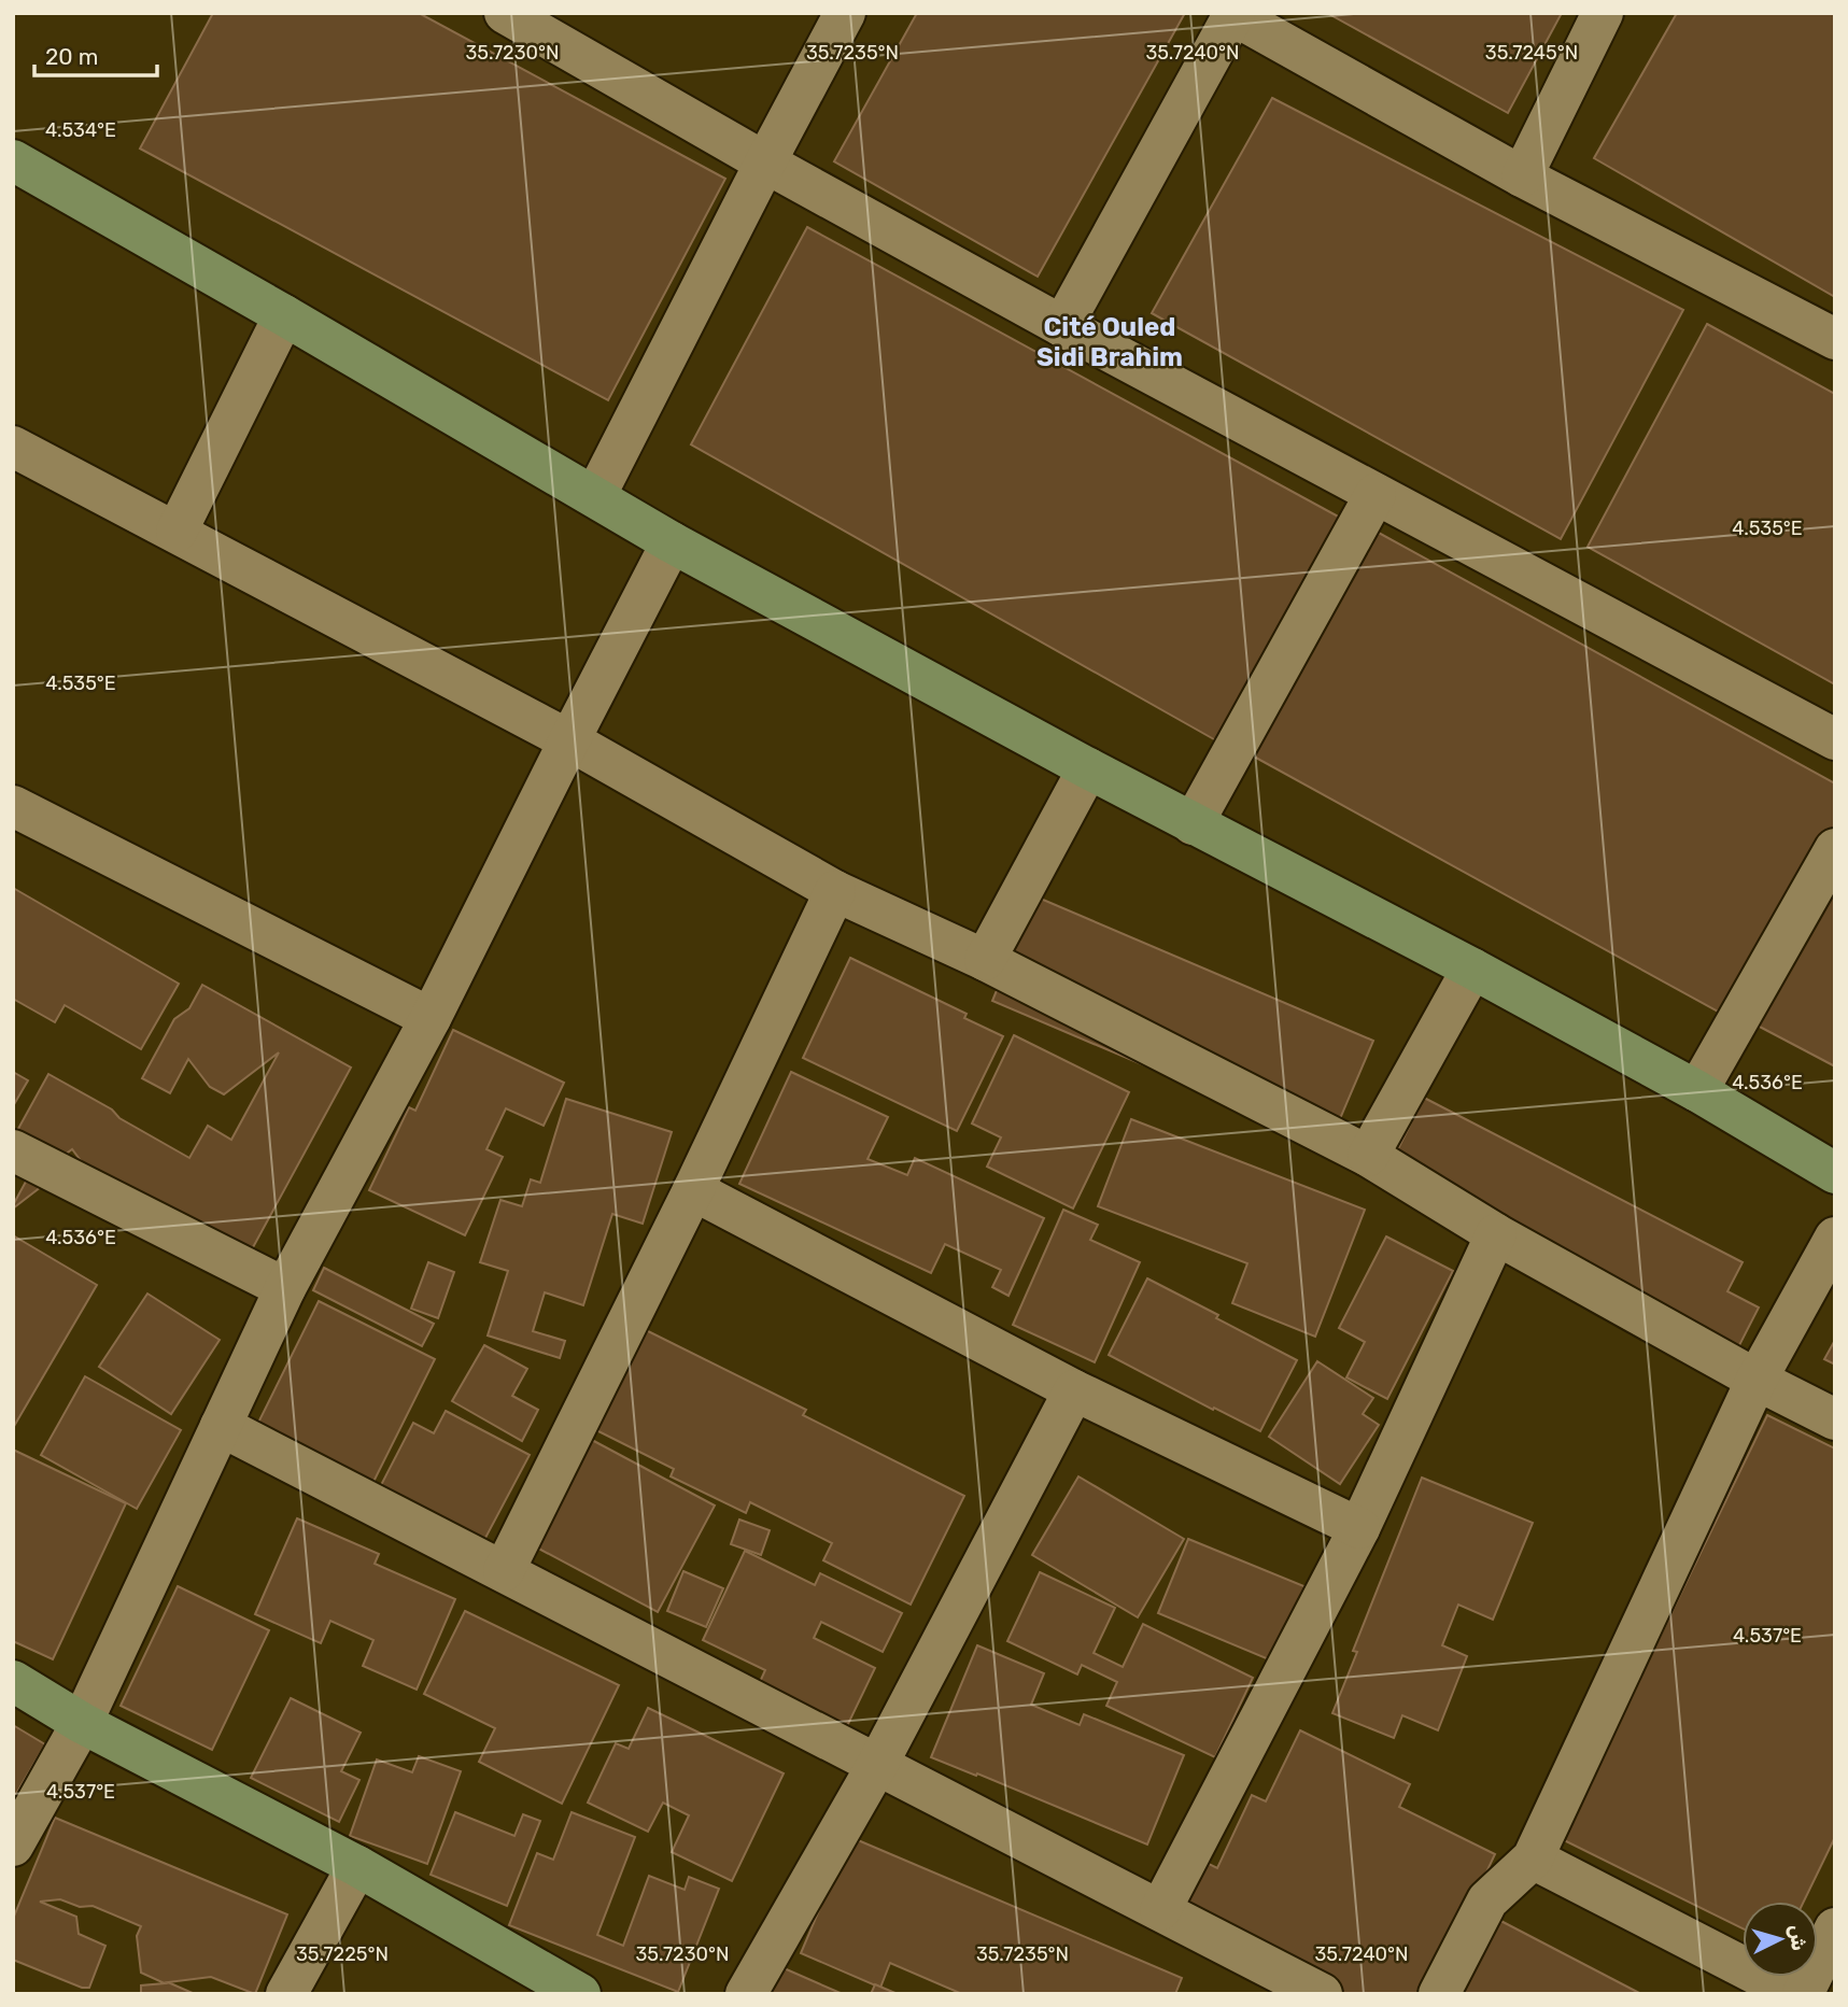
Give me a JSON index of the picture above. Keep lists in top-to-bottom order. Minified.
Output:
{"districts":["Cité Ouled Sidi Brahim"],"scale_bar":"20 m","north":"right","coordinates":["35.7230°N","35.7235°N","35.7240°N","35.7245°N","4.534°E","4.535°E","4.536°E","4.537°E","35.7225°N"]}
